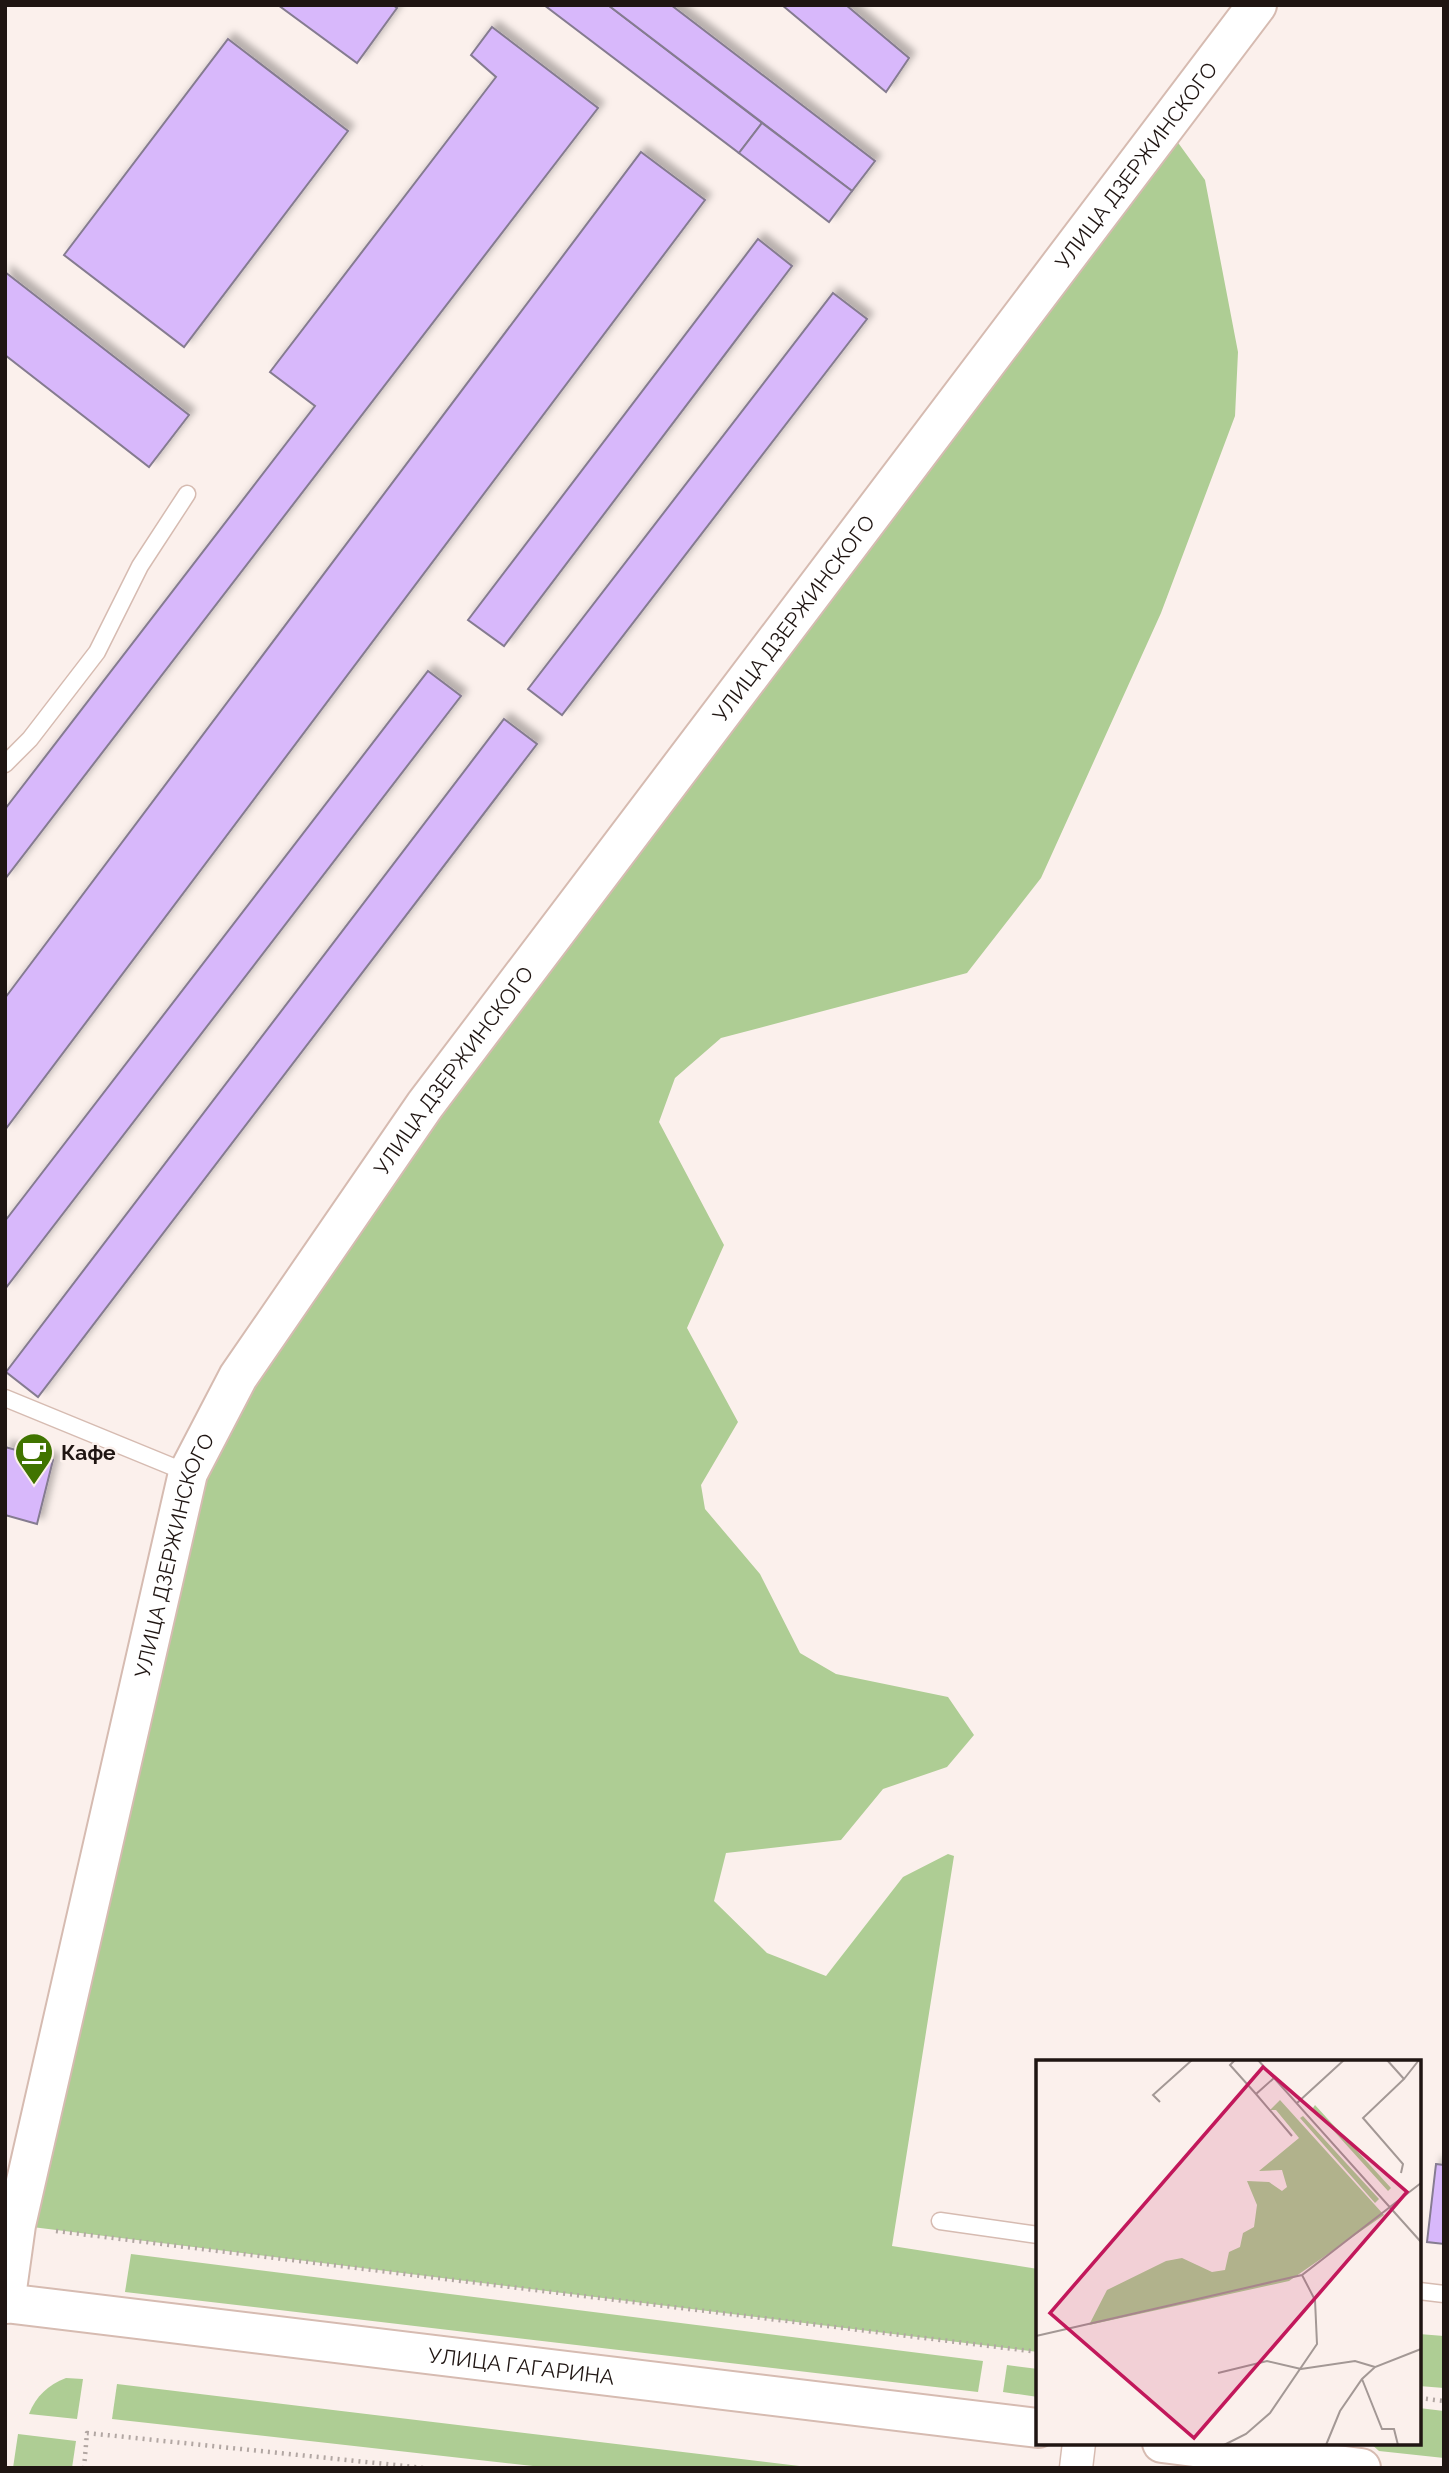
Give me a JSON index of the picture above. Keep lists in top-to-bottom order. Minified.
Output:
{"streets":{"main road":["УЛИЦА ДЗЕРЖИНСКОГО","УЛИЦА ГАГАРИНА"]},"crossings":[["УЛИЦА ДЗЕРЖИНСКОГО","УЛИЦА ГАГАРИНА"]],"places":{"cafe":["Кафе"]}}
